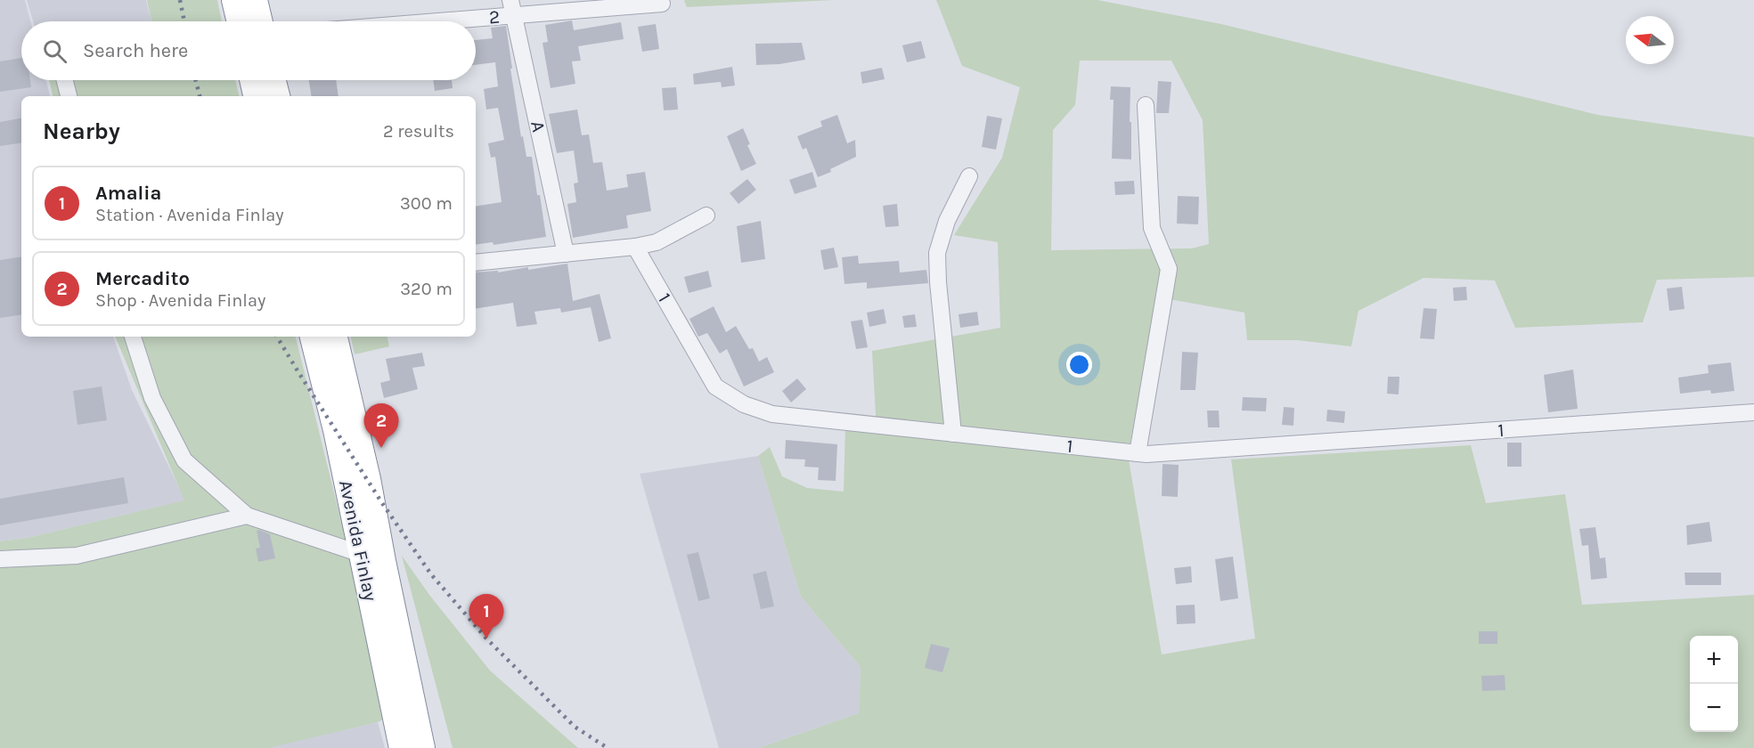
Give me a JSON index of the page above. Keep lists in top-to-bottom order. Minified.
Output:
{"streets":{"highway":["Avenida Finlay"],"street":["2","A","1"]},"crossings":[["2","A"]],"north":"left","page":{"search":"Search here","heading":["Nearby","2 results"],"list":[{"mark":"1","name":"Amalia","note":"Station · Avenida Finlay","value":"300 m"},{"mark":"2","name":"Mercadito","note":"Shop · Avenida Finlay","value":"320 m"}],"pins":["2","1"],"map_buttons":["+","−"]}}
